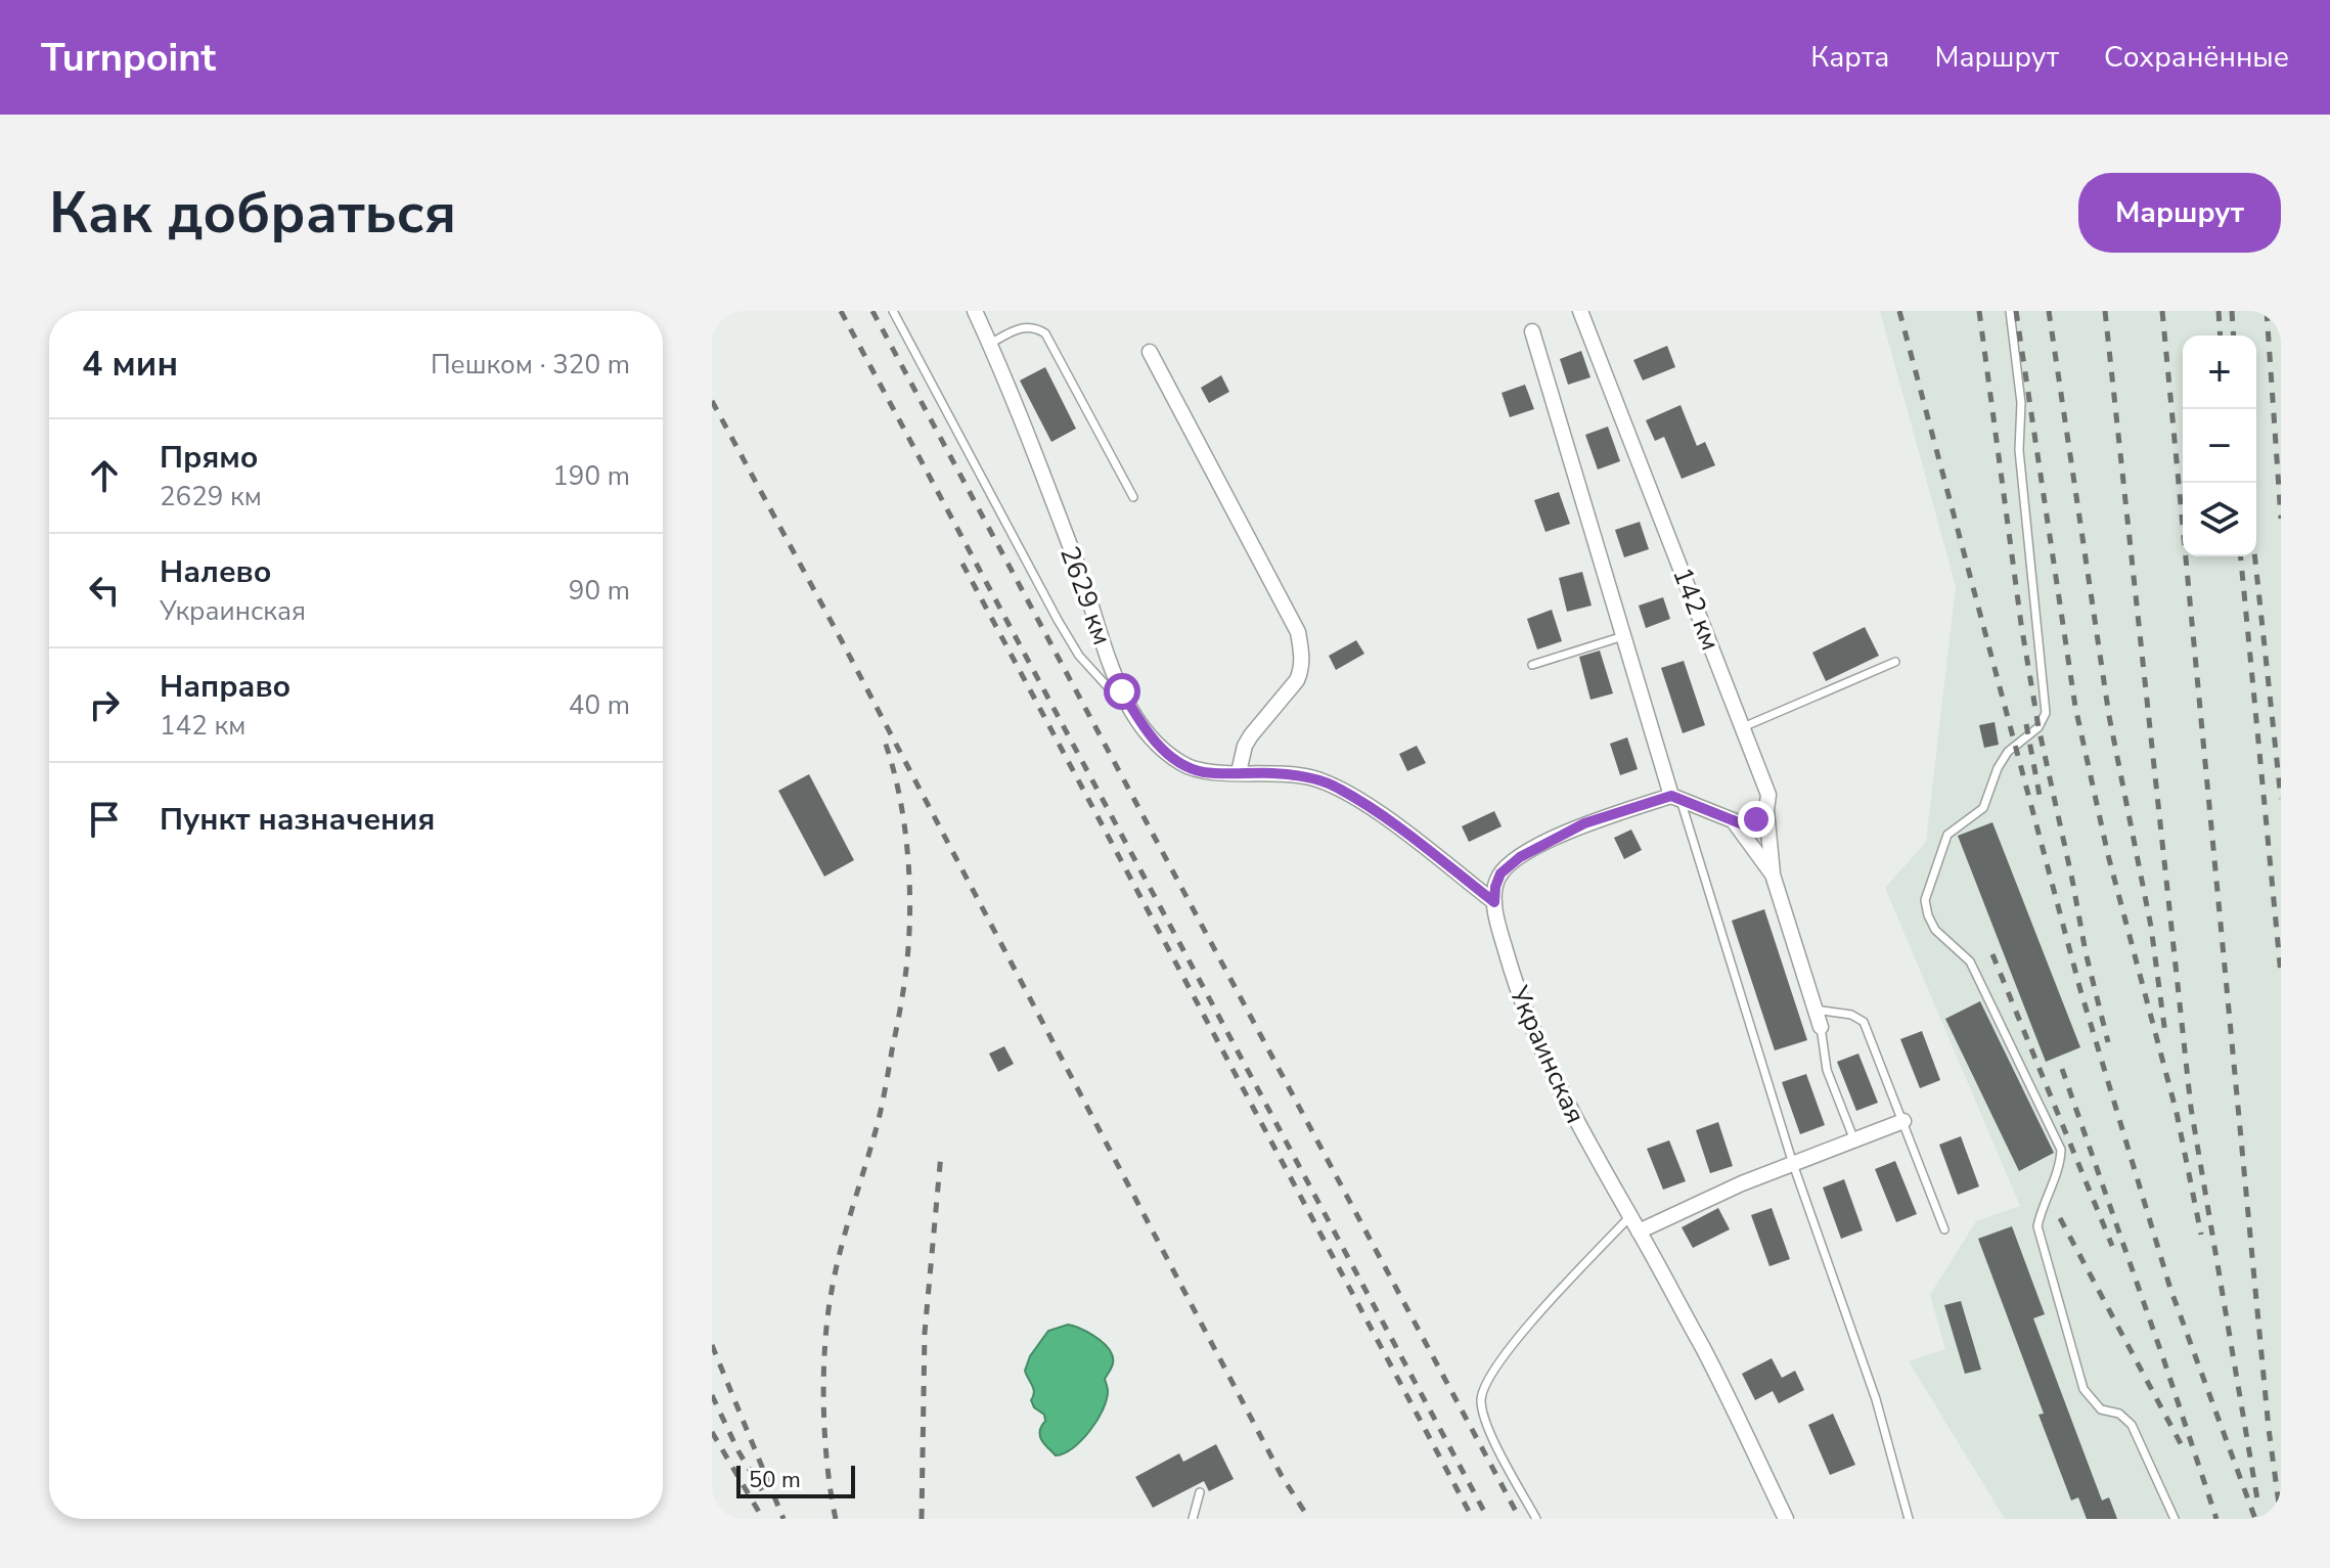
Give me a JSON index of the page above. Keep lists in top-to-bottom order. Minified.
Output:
{"streets":{"street":["2629 км","142 км","Украинская"]},"crossings":[["2629 км","Украинская"]],"scale_bar":"50 m","page":{"header":"Turnpoint","nav":["Карта","Маршрут","Сохранённые"],"buttons":"Маршрут","title":"Как добраться","heading":["4 мин","Пешком · 320 m"],"map_buttons":["+","−"],"list":[["Прямо","2629 км","190 m"],["Налево","Украинская","90 m"],["Направо","142 км","40 m"],"Пункт назначения"],"scale":"50 m"}}
